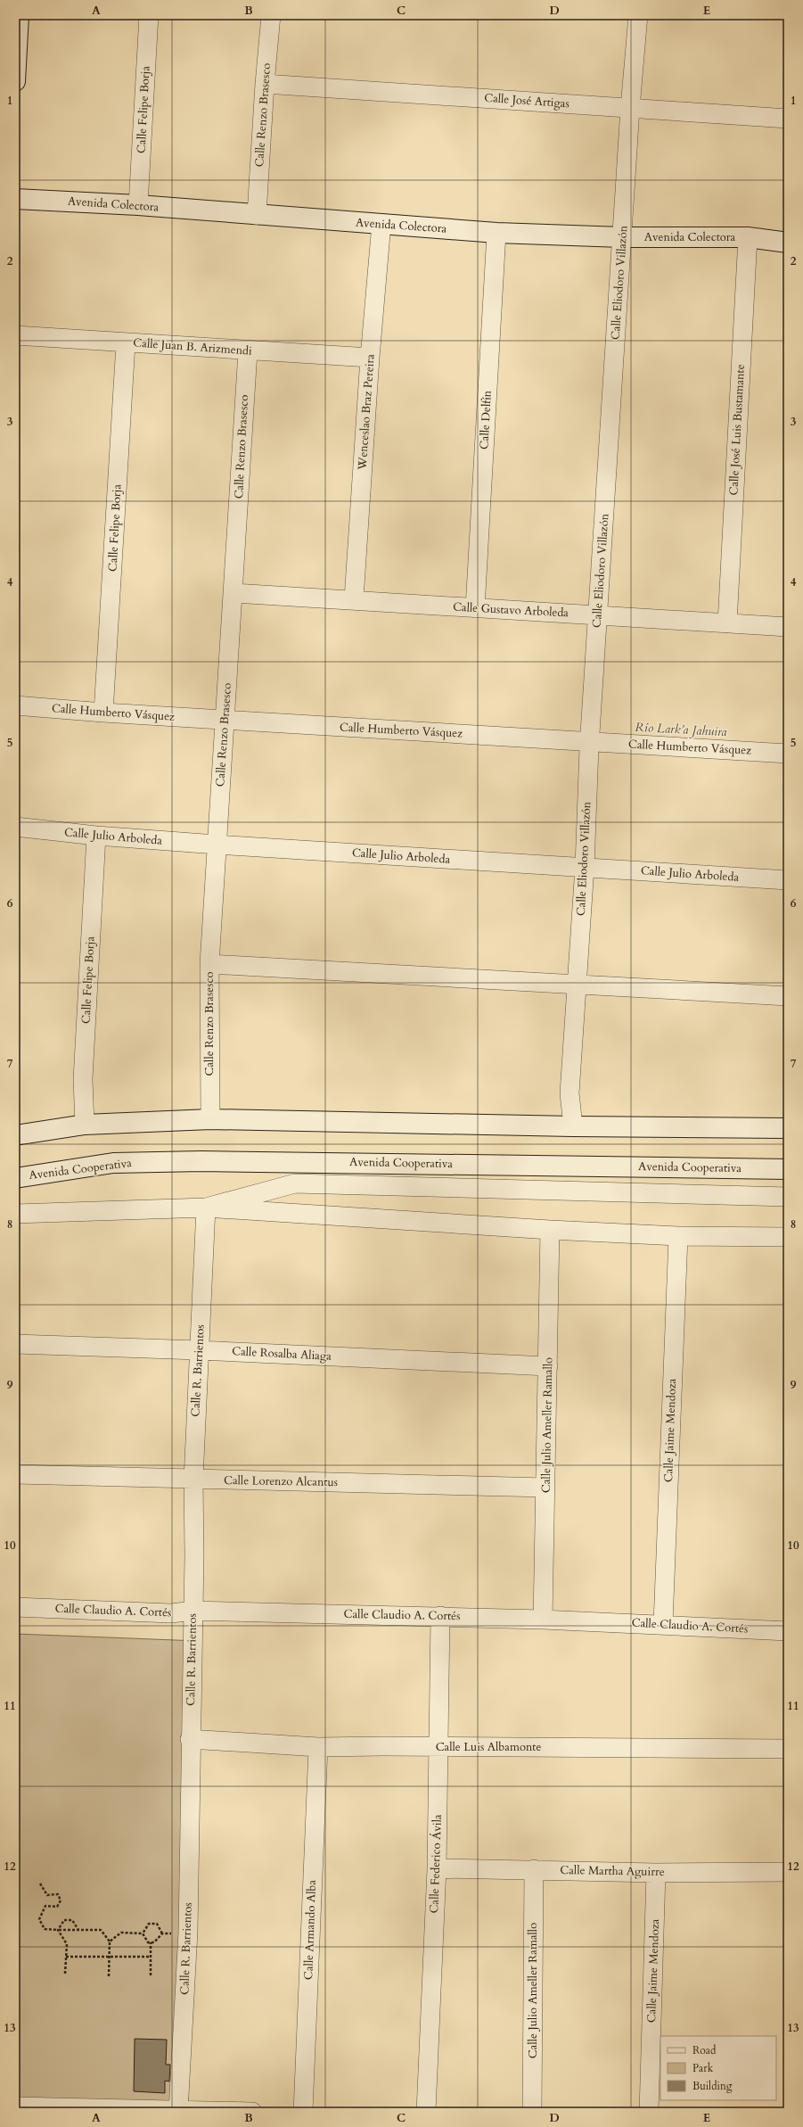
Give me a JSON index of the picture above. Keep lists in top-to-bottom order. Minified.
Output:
{"streets":{"street":["Calle José Artigas","Calle Felipe Borja","Calle Renzo Brasesco","Avenida Colectora","Calle Eliodoro Villazón","Calle Juan B. Arizmendi","Wenceslao Braz Pereira","Calle Delfín","Calle José Luis Bustamante","Calle Gustavo Arboleda","Calle Humberto Vásquez","Calle Julio Arboleda","Avenida Cooperativa","Calle Rosalba Aliaga","Calle R. Barrientos","Calle Julio Ameller Ramallo","Calle Jaime Mendoza","Calle Lorenzo Alcantus","Calle Claudio A. Cortés","Calle Luis Albamonte","Calle Federico Ávila","Calle Martha Aguirre","Calle Armando Alba"]},"crossings":[["Calle José Artigas","Calle Renzo Brasesco"],["Calle José Artigas","Calle Eliodoro Villazón"],["Calle Felipe Borja","Avenida Colectora"],["Calle Felipe Borja","Calle Juan B. Arizmendi"],["Calle Felipe Borja","Calle Humberto Vásquez"],["Calle Felipe Borja","Calle Julio Arboleda"],["Calle Renzo Brasesco","Avenida Colectora"],["Calle Renzo Brasesco","Calle Juan B. Arizmendi"],["Calle Renzo Brasesco","Calle Gustavo Arboleda"],["Calle Renzo Brasesco","Calle Humberto Vásquez"],["Calle Renzo Brasesco","Calle Julio Arboleda"],["Avenida Colectora","Calle Eliodoro Villazón"],["Avenida Colectora","Wenceslao Braz Pereira"],["Avenida Colectora","Calle Delfín"],["Avenida Colectora","Calle José Luis Bustamante"],["Calle Eliodoro Villazón","Calle Gustavo Arboleda"],["Calle Eliodoro Villazón","Calle Humberto Vásquez"],["Calle Eliodoro Villazón","Calle Julio Arboleda"],["Calle Juan B. Arizmendi","Wenceslao Braz Pereira"],["Wenceslao Braz Pereira","Calle Gustavo Arboleda"],["Calle Delfín","Calle Gustavo Arboleda"],["Calle José Luis Bustamante","Calle Gustavo Arboleda"],["Calle Rosalba Aliaga","Calle R. Barrientos"],["Calle Rosalba Aliaga","Calle Julio Ameller Ramallo"],["Calle R. Barrientos","Calle Lorenzo Alcantus"],["Calle R. Barrientos","Calle Claudio A. Cortés"],["Calle R. Barrientos","Calle Luis Albamonte"],["Calle Julio Ameller Ramallo","Calle Lorenzo Alcantus"],["Calle Julio Ameller Ramallo","Calle Claudio A. Cortés"],["Calle Julio Ameller Ramallo","Calle Martha Aguirre"],["Calle Jaime Mendoza","Calle Claudio A. Cortés"],["Calle Jaime Mendoza","Calle Martha Aguirre"],["Calle Claudio A. Cortés","Calle Federico Ávila"],["Calle Luis Albamonte","Calle Federico Ávila"],["Calle Luis Albamonte","Calle Armando Alba"],["Calle Federico Ávila","Calle Martha Aguirre"]],"water":["Río Lark’a Jahuira"],"legend":["Road","Park","Building"],"grid":{"columns":["A","B","C","D","E"],"rows":["1","2","3","4","5","6","7","8","9","10","11","12","13"]}}
